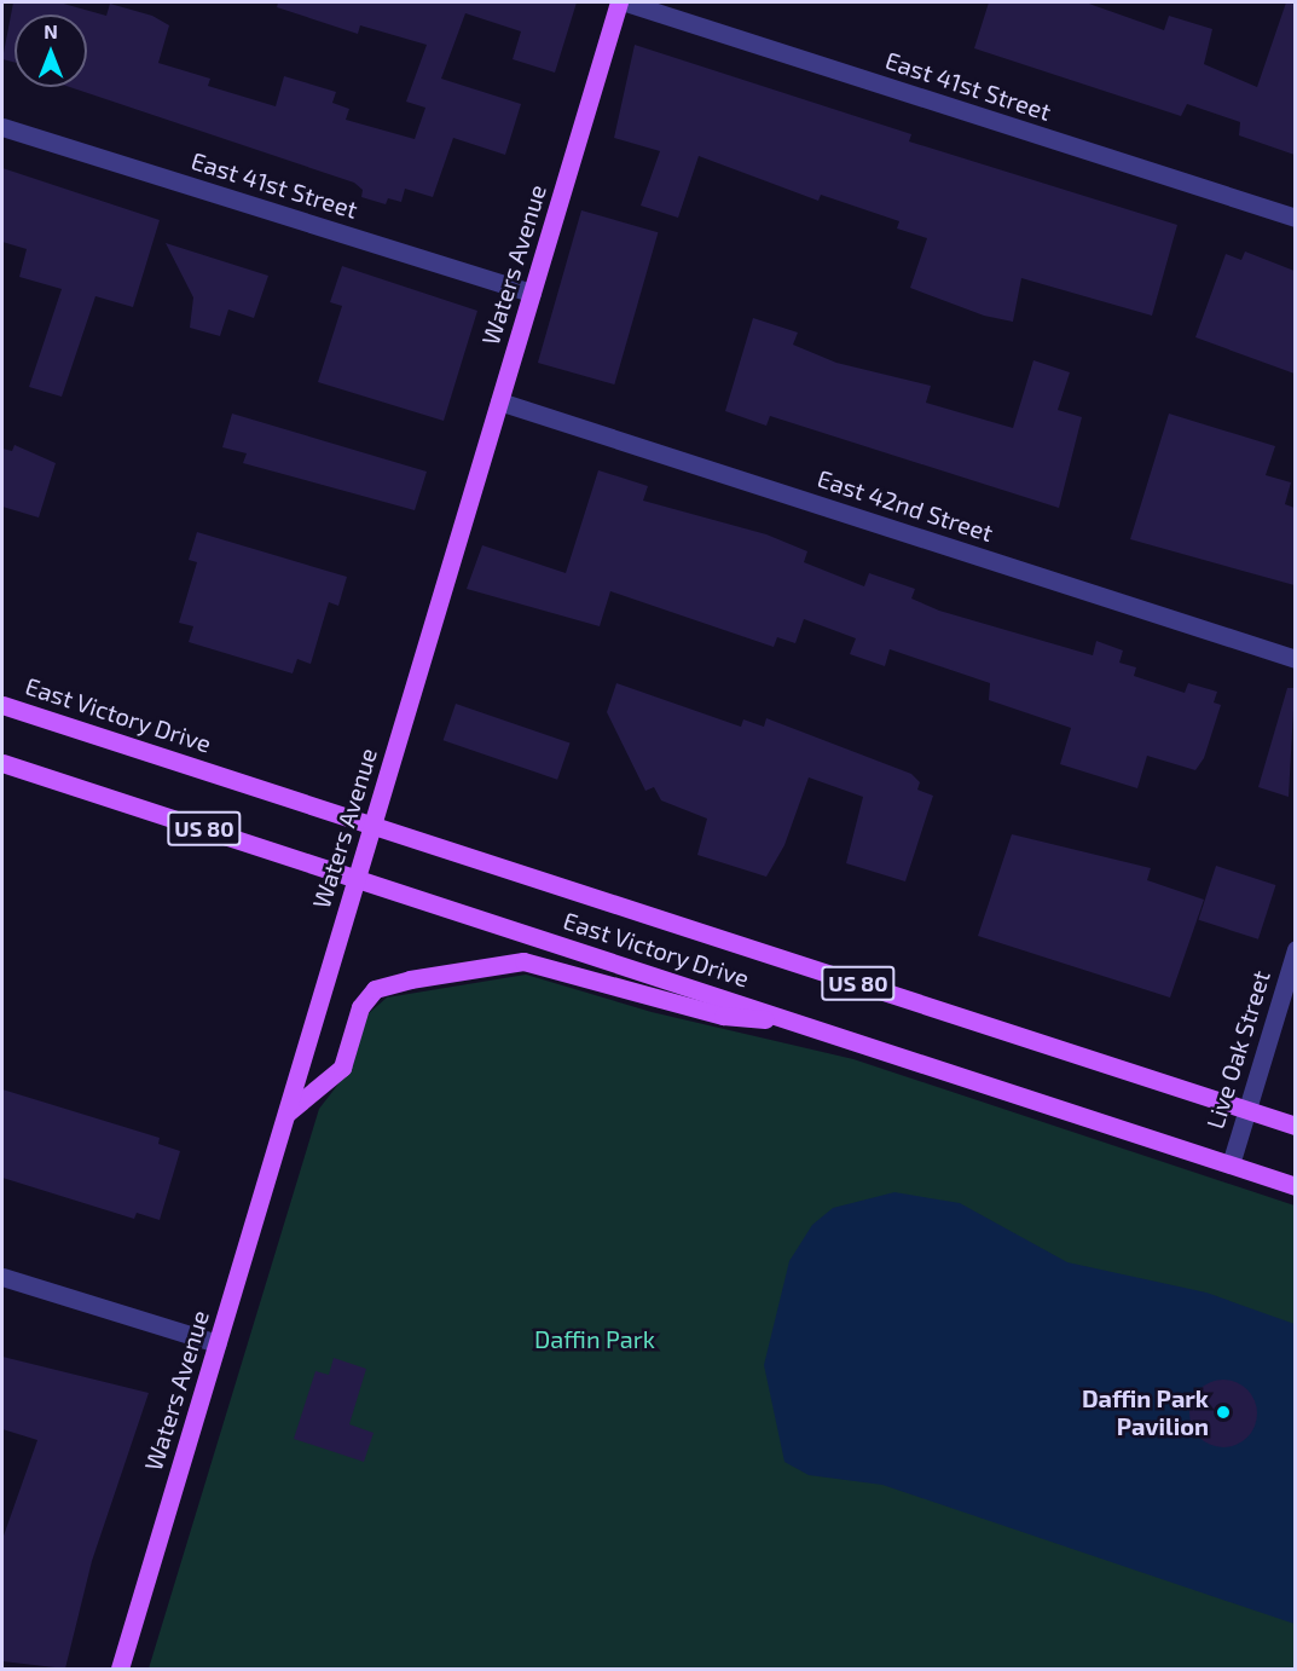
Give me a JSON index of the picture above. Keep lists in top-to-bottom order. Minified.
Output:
{"streets":{"main road":["Waters Avenue","East Victory Drive","US 80"],"street":["East 41st Street","East 42nd Street","Live Oak Street"]},"crossings":[["East 41st Street","Waters Avenue"],["Waters Avenue","East 42nd Street"],["Waters Avenue","East Victory Drive"],["East Victory Drive","Live Oak Street"]],"parks":["Daffin Park"],"places":["Daffin Park Pavilion"],"north":"top"}
